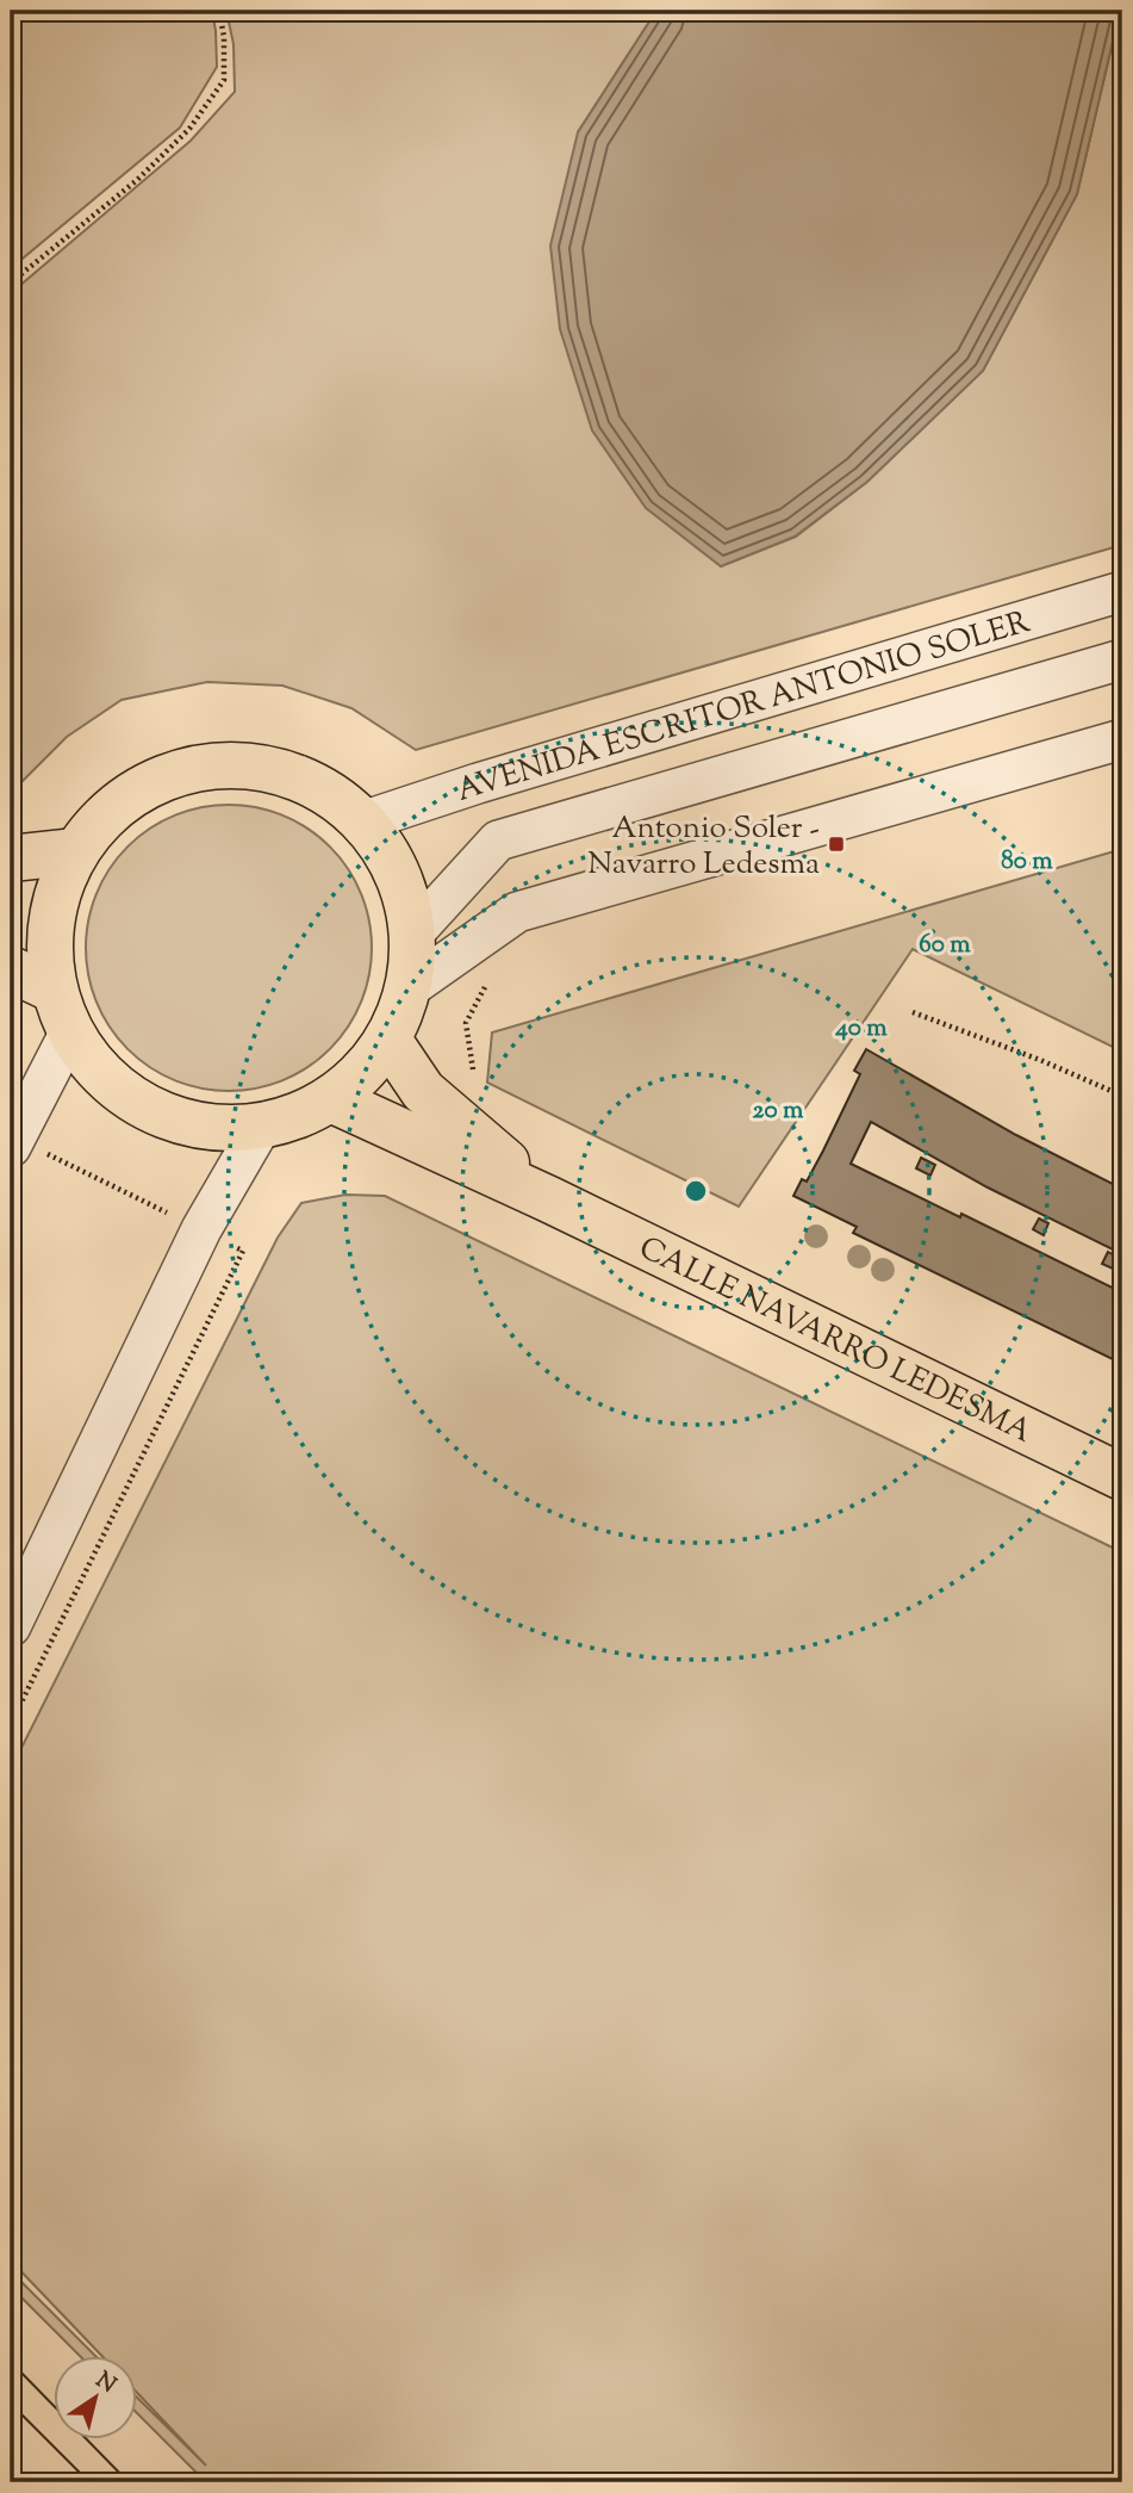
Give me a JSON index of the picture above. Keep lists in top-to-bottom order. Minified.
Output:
{"streets":{"main road":["CALLE NAVARRO LEDESMA"],"street":["AVENIDA ESCRITOR ANTONIO SOLER"]},"places":{"transit":["Antonio Soler - Navarro Ledesma"]},"north":"top right","rings":["80 m","60 m","40 m","20 m"]}
